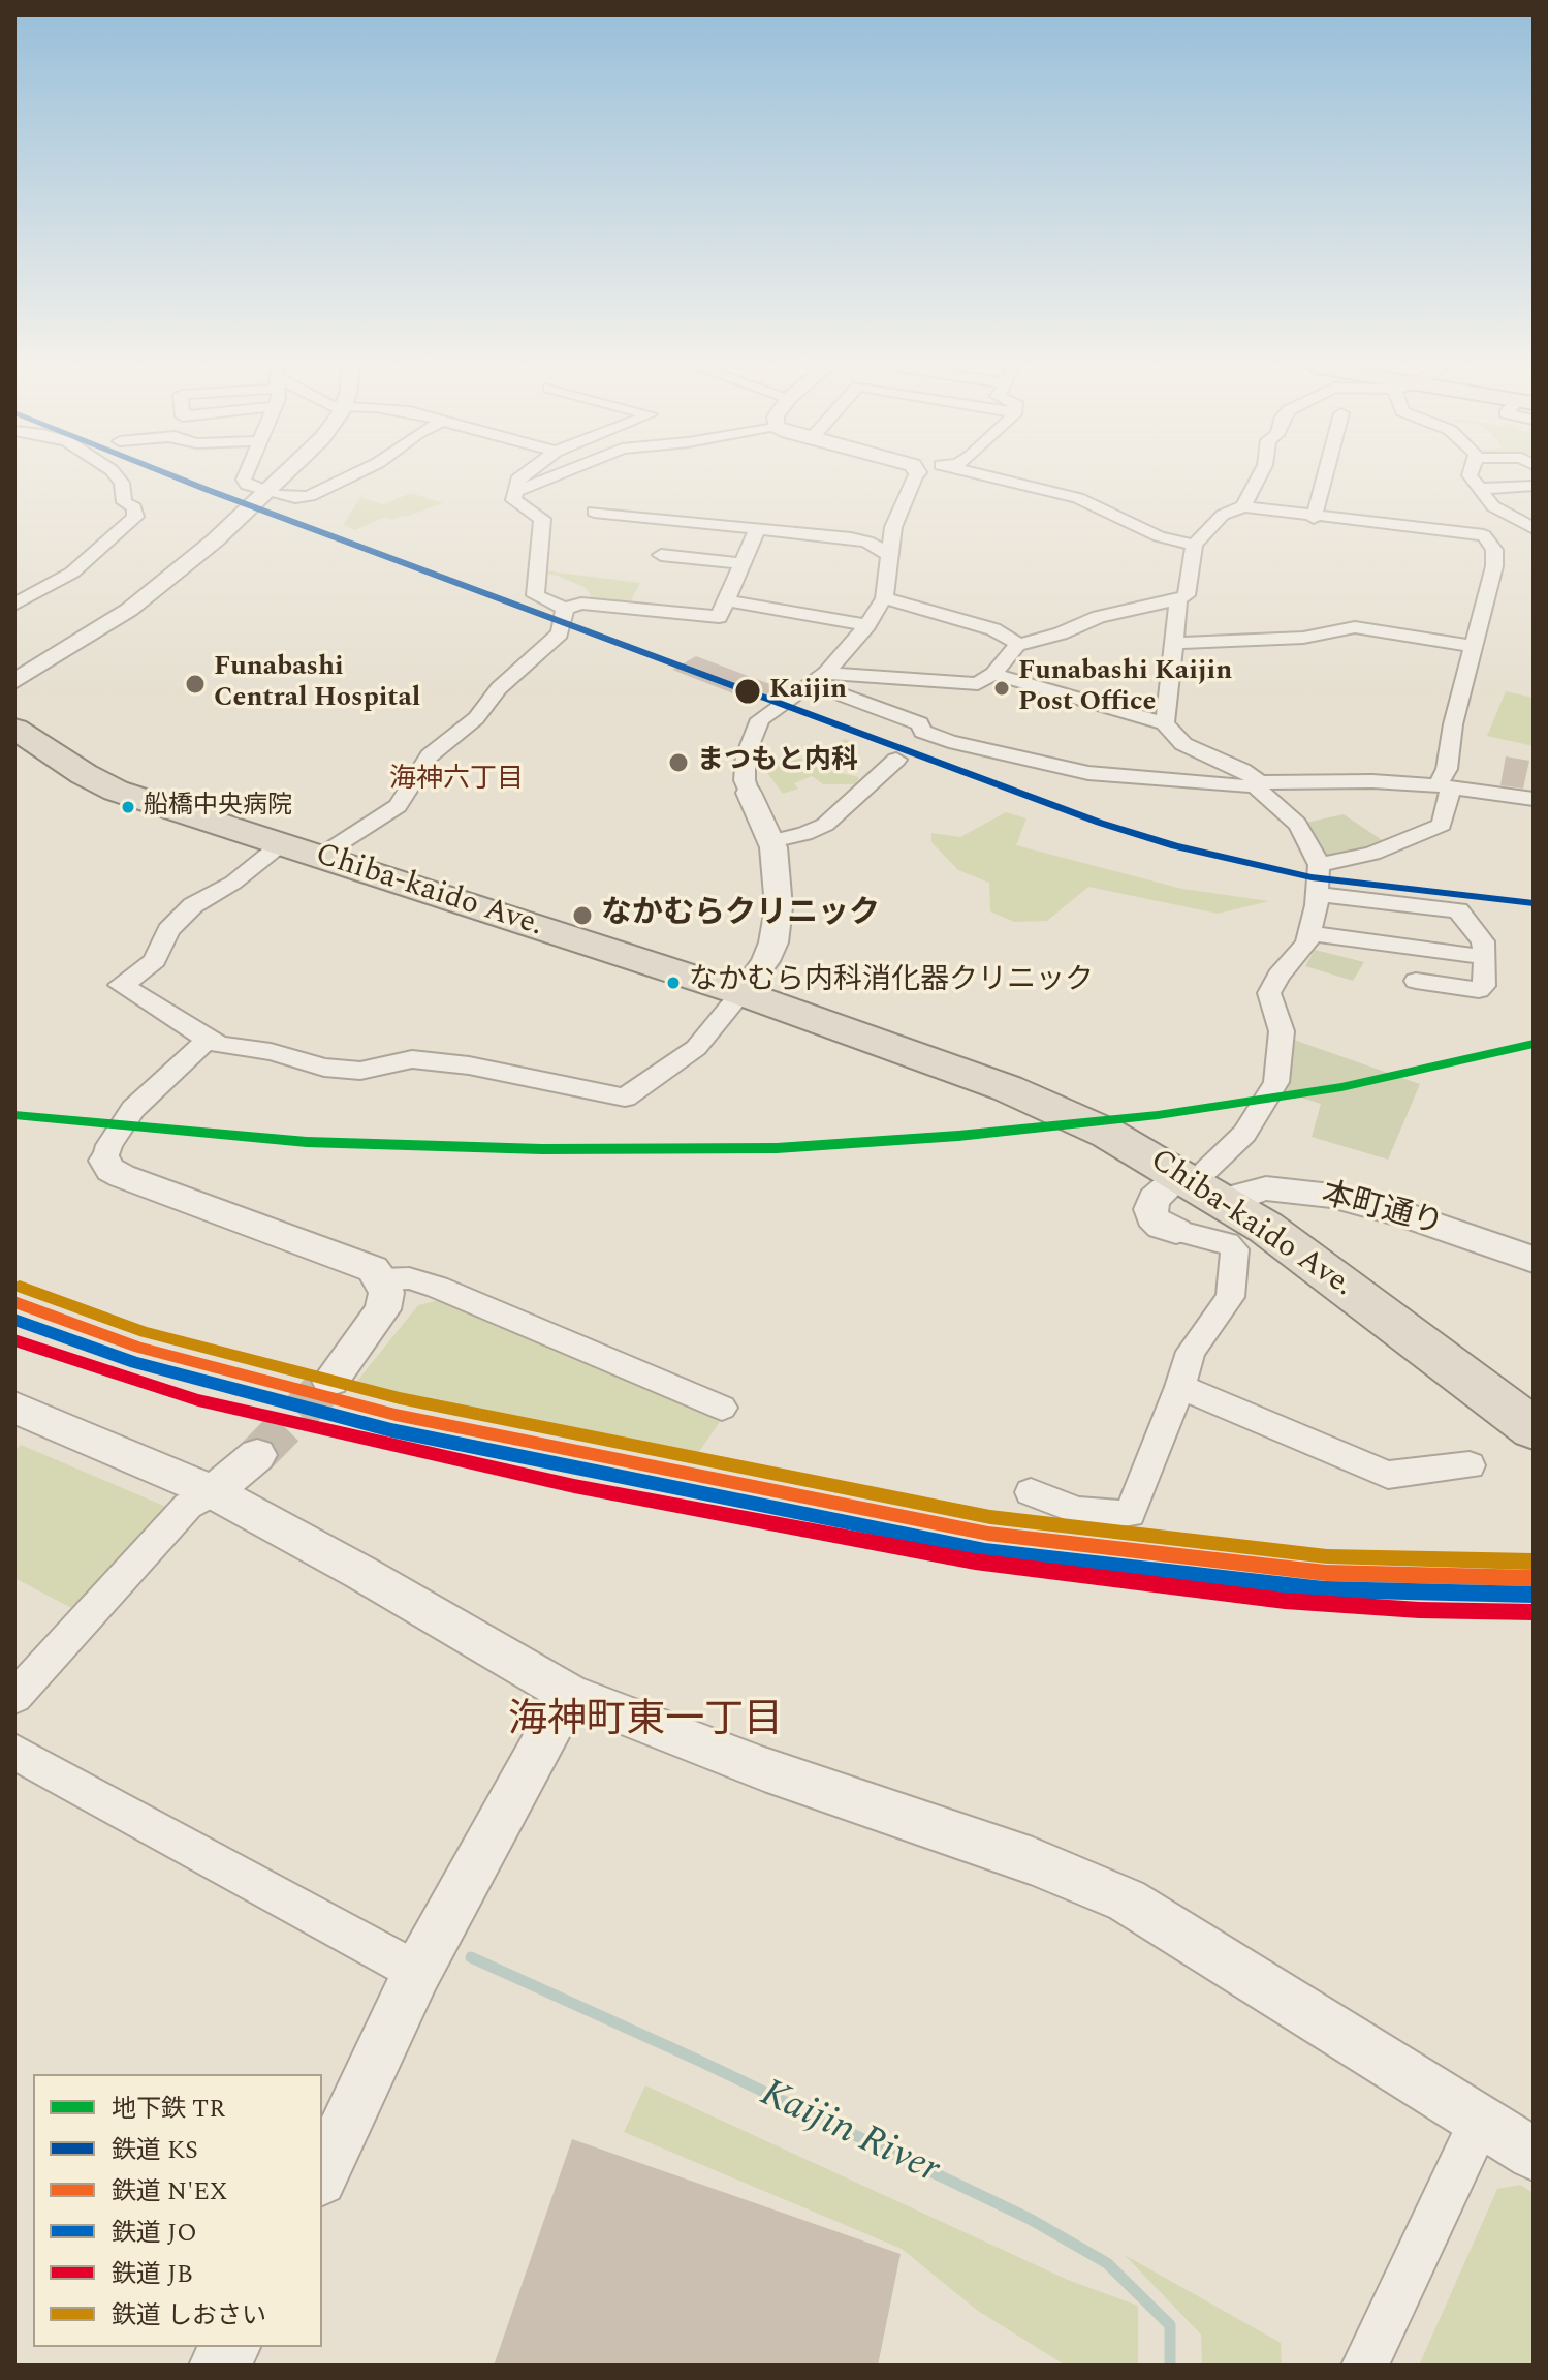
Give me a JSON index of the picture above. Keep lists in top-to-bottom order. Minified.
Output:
{"streets":{"highway":["Chiba-kaido Ave."],"street":["本町通り"]},"crossings":[["Chiba-kaido Ave.","本町通り"]],"districts":["海神六丁目","海神町東一丁目"],"water":["Kaijin River"],"places":["Funabashi Central Hospital","Funabashi Kaijin Post Office","Kaijin","まつもと内科","船橋中央病院","なかむらクリニック","なかむら内科消化器クリニック"],"lines":["rail line KS","metro line TR","rail line しおさい","rail line N'EX","rail line JO","rail line JB"],"legend":["地下鉄 TR","鉄道 KS","鉄道 N'EX","鉄道 JO","鉄道 JB","鉄道 しおさい"]}
